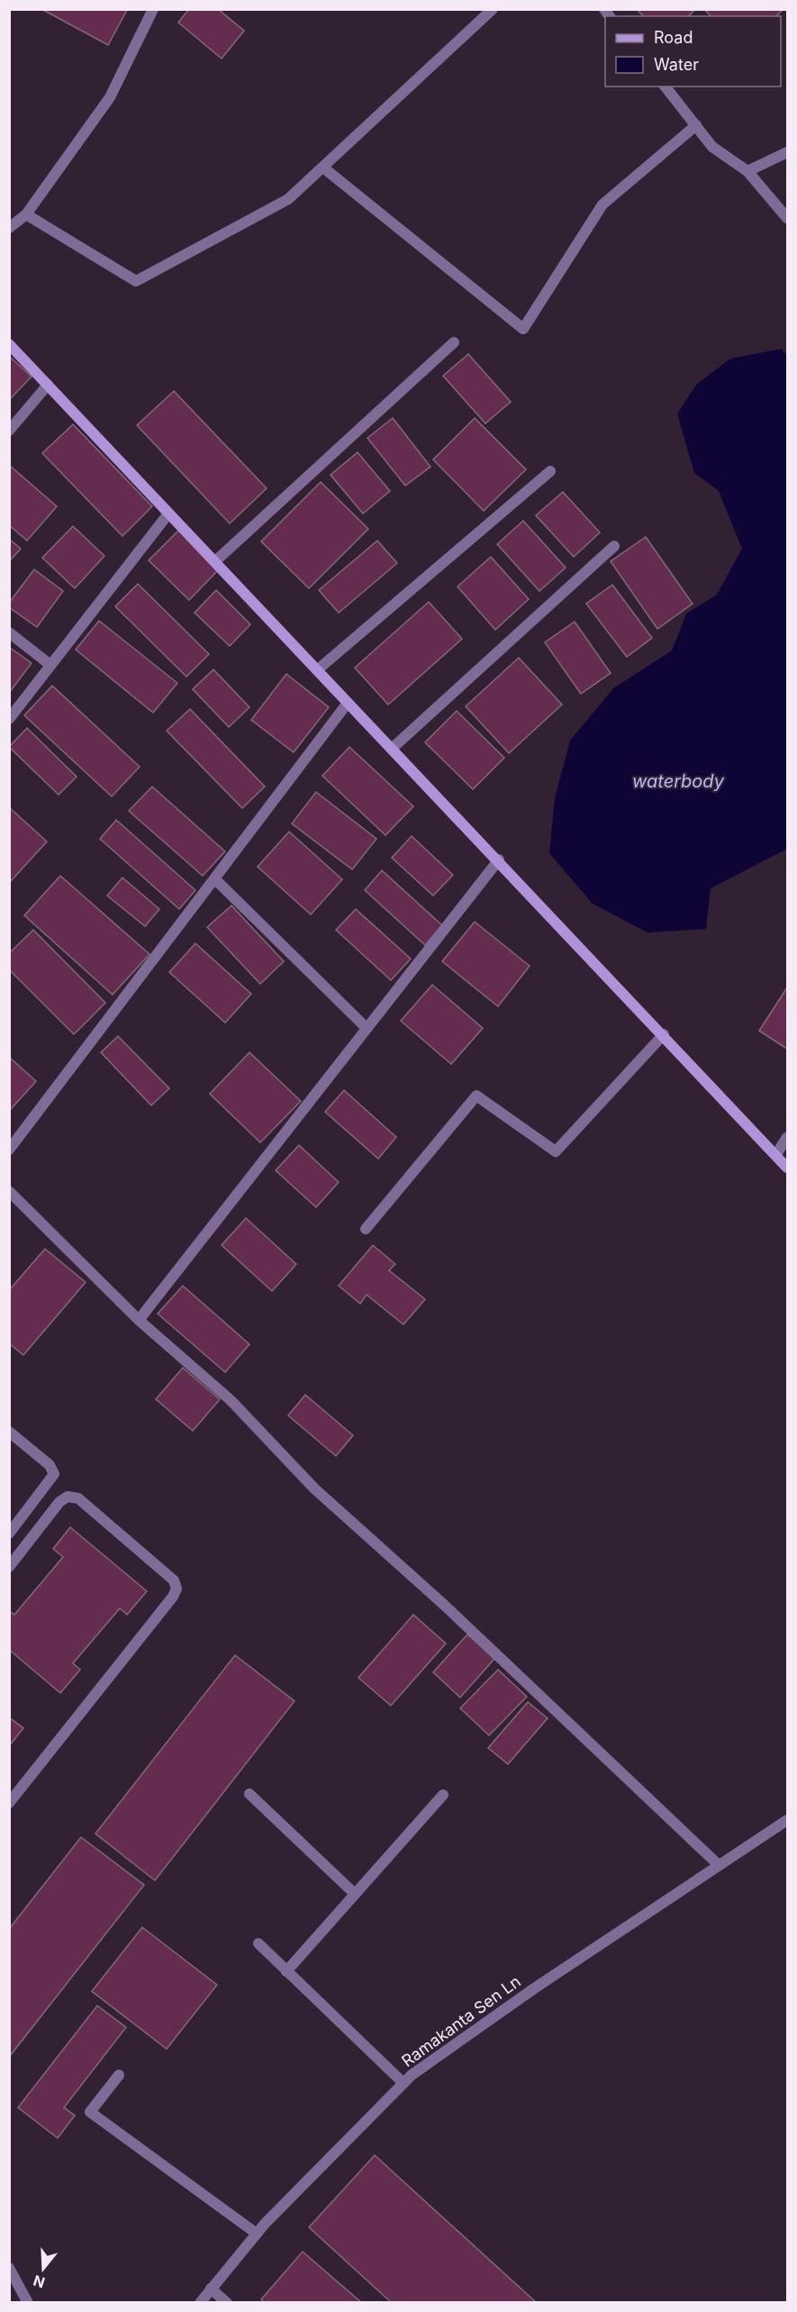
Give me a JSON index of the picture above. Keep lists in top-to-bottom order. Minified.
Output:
{"streets":{"street":["Ramakanta Sen Ln"]},"water":["waterbody"],"legend":["Road","Water"],"north":"bottom"}
